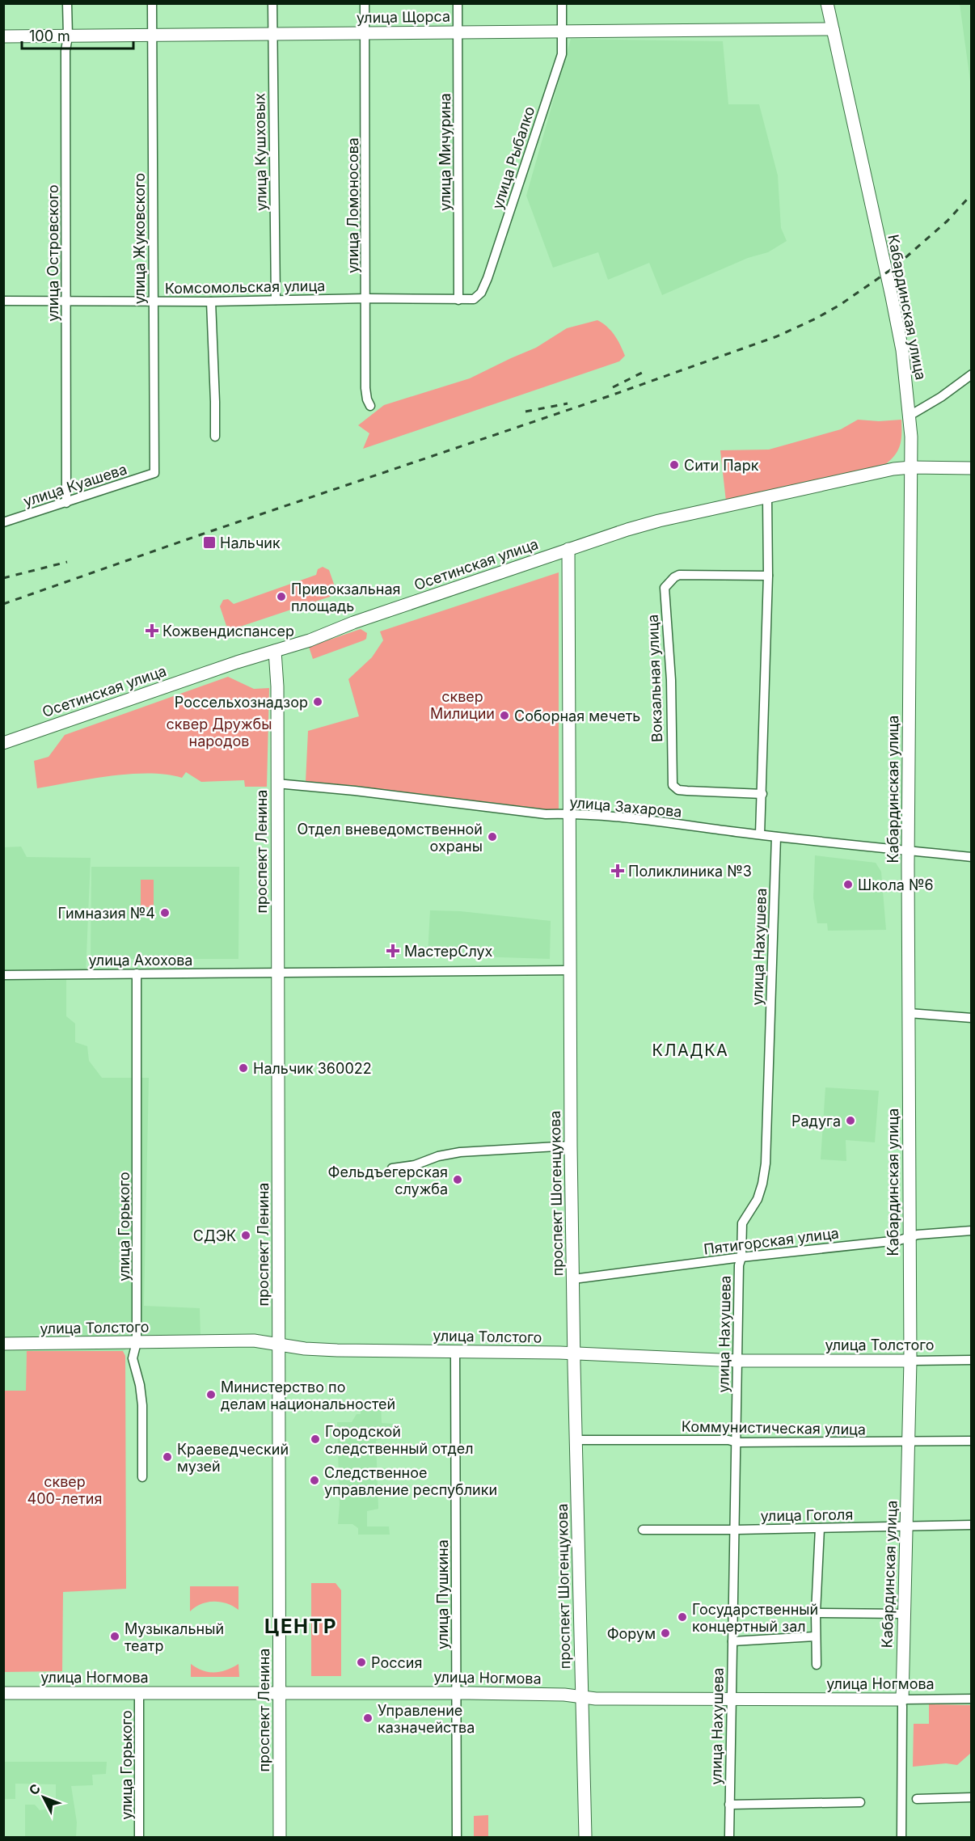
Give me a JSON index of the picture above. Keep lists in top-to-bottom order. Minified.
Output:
{"streets":{"main road":["улица Щорса","Кабардинская улица","Осетинская улица","проспект Ленина","проспект Шогенцукова","улица Толстого","улица Ногмова"],"street":["улица Кушховых","улица Мичурина","улица Рыбалко","улица Ломоносова","улица Жуковского","улица Островского","Комсомольская улица","улица Куашева","Вокзальная улица","улица Захарова","улица Нахушева","улица Ахохова","улица Горького","Пятигорская улица","Коммунистическая улица","улица Гоголя","улица Пушкина"]},"crossings":[["улица Щорса","улица Кушховых"],["улица Щорса","улица Мичурина"],["улица Щорса","улица Рыбалко"],["улица Щорса","улица Ломоносова"],["улица Щорса","улица Жуковского"],["улица Щорса","улица Островского"],["улица Щорса","Кабардинская улица"],["улица Кушховых","Комсомольская улица"],["улица Мичурина","улица Рыбалко"],["улица Мичурина","Комсомольская улица"],["улица Рыбалко","Комсомольская улица"],["улица Ломоносова","Комсомольская улица"],["улица Жуковского","Комсомольская улица"],["улица Жуковского","улица Куашева"],["улица Островского","Комсомольская улица"],["улица Островского","улица Куашева"],["Кабардинская улица","Осетинская улица"],["Кабардинская улица","улица Захарова"],["Кабардинская улица","Пятигорская улица"],["Кабардинская улица","улица Толстого"],["Кабардинская улица","Коммунистическая улица"],["Кабардинская улица","улица Гоголя"],["Кабардинская улица","улица Ногмова"],["Осетинская улица","проспект Ленина"],["Осетинская улица","проспект Шогенцукова"],["улица Захарова","проспект Ленина"],["улица Захарова","улица Нахушева"],["улица Захарова","проспект Шогенцукова"],["проспект Ленина","улица Ахохова"],["проспект Ленина","улица Толстого"],["проспект Ленина","улица Ногмова"],["улица Нахушева","Пятигорская улица"],["улица Нахушева","улица Толстого"],["улица Нахушева","Коммунистическая улица"],["улица Нахушева","улица Гоголя"],["улица Нахушева","улица Ногмова"],["улица Ахохова","проспект Шогенцукова"],["улица Ахохова","улица Горького"],["проспект Шогенцукова","Пятигорская улица"],["проспект Шогенцукова","улица Толстого"],["проспект Шогенцукова","Коммунистическая улица"],["проспект Шогенцукова","улица Ногмова"],["улица Горького","улица Толстого"],["улица Горького","улица Ногмова"],["улица Толстого","улица Пушкина"],["улица Пушкина","улица Ногмова"]],"districts":["КЛАДКА","ЦЕНТР"],"parks":["сквер Милиции","сквер Дружбы народов","сквер 400-летия"],"places":{"other":["Сити Парк","Привокзальная площадь","Россельхознадзор","Соборная мечеть","Отдел вневедомственной охраны","Школа №6","Гимназия №4","Нальчик 360022","Радуга","Фельдъегерская служба","СДЭК","Министерство по делам национальностей","Городской следственный отдел","Краеведческий музей","Следственное управление республики","Государственный концертный зал","Форум","Музыкальный театр","Россия","Управление казначейства"],"transit":["Нальчик"],"health":["Кожвендиспансер","Поликлиника №3","МастерСлух"]},"scale_bar":"100 m","north":"top left"}
